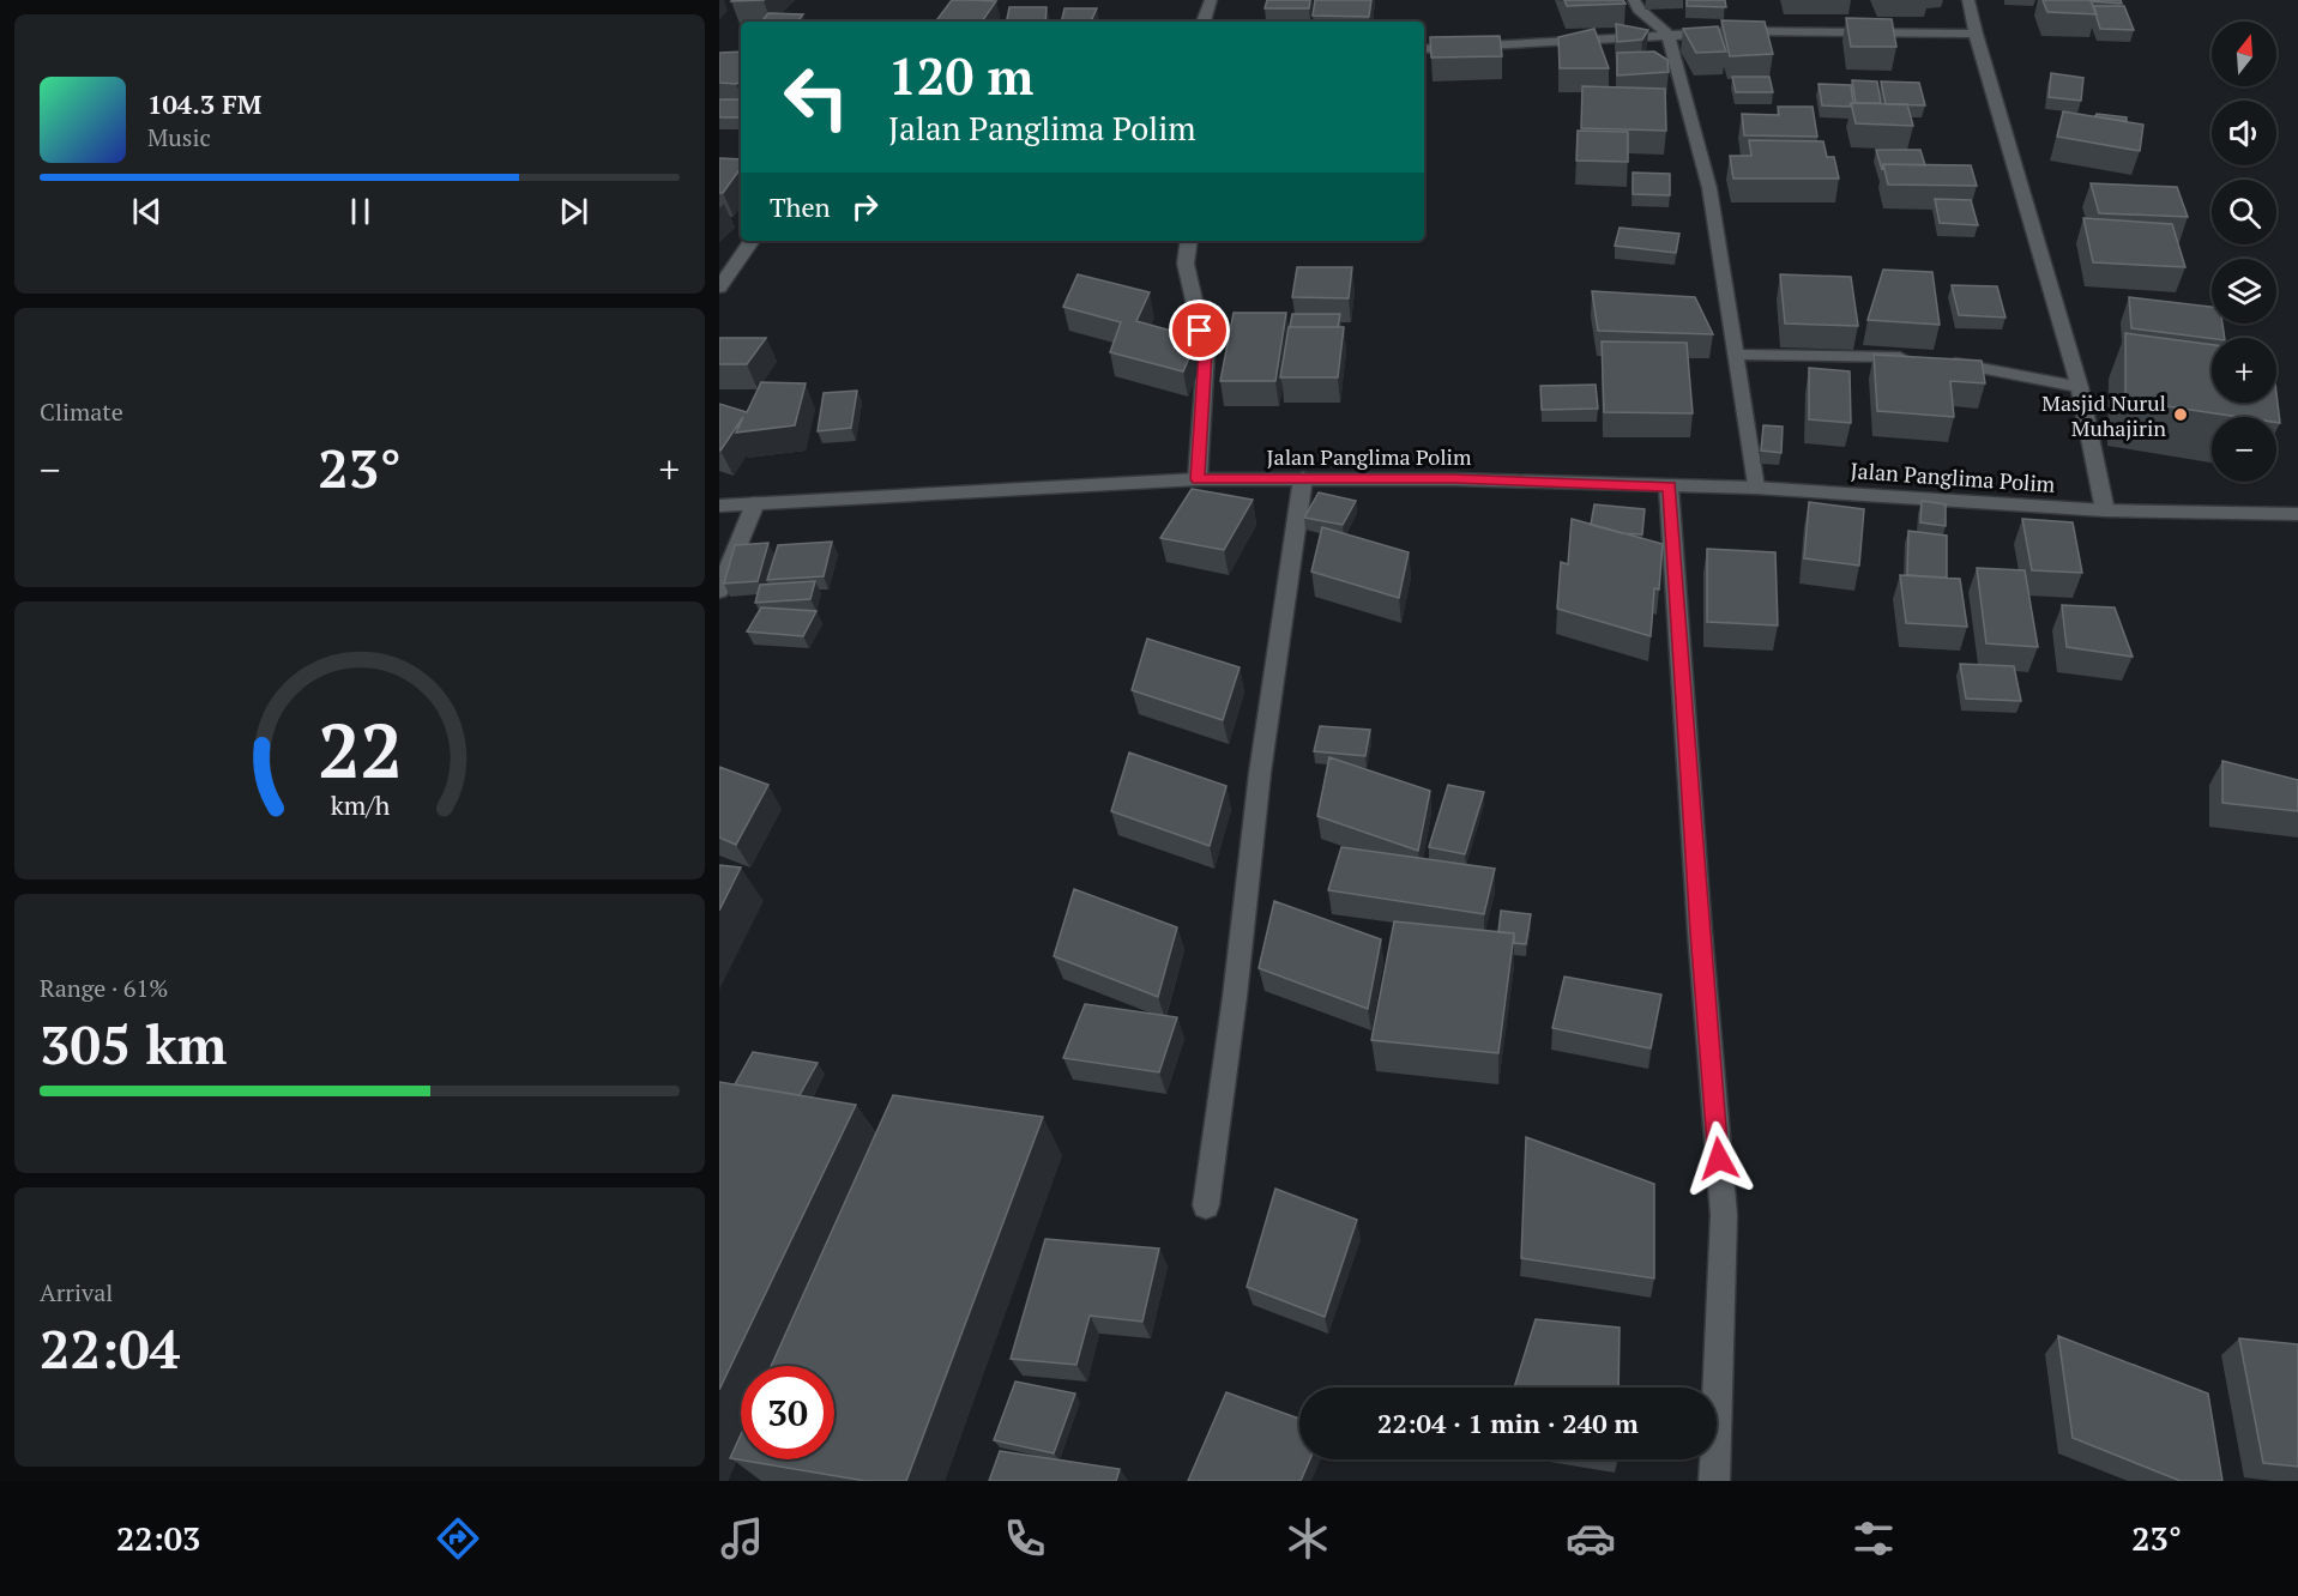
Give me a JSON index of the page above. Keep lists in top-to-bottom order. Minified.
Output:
{"streets":{"street":["Jalan Panglima Polim"]},"places":["Masjid Nurul Muhajirin"],"north":"top","page":{"map_buttons":["+","−"],"turn":["120 m","Jalan Panglima Polim"],"song":["104.3 FM","Music"],"then":"Then","tile":["Climate",["Range · 61%","305 km"],["Arrival","22:04"]],"heat":["−","23°","+"],"limit":"30","trip":"22:04 · 1 min · 240 m","tabs":["22:03","23°"],"gauge":["22","km/h"]}}
